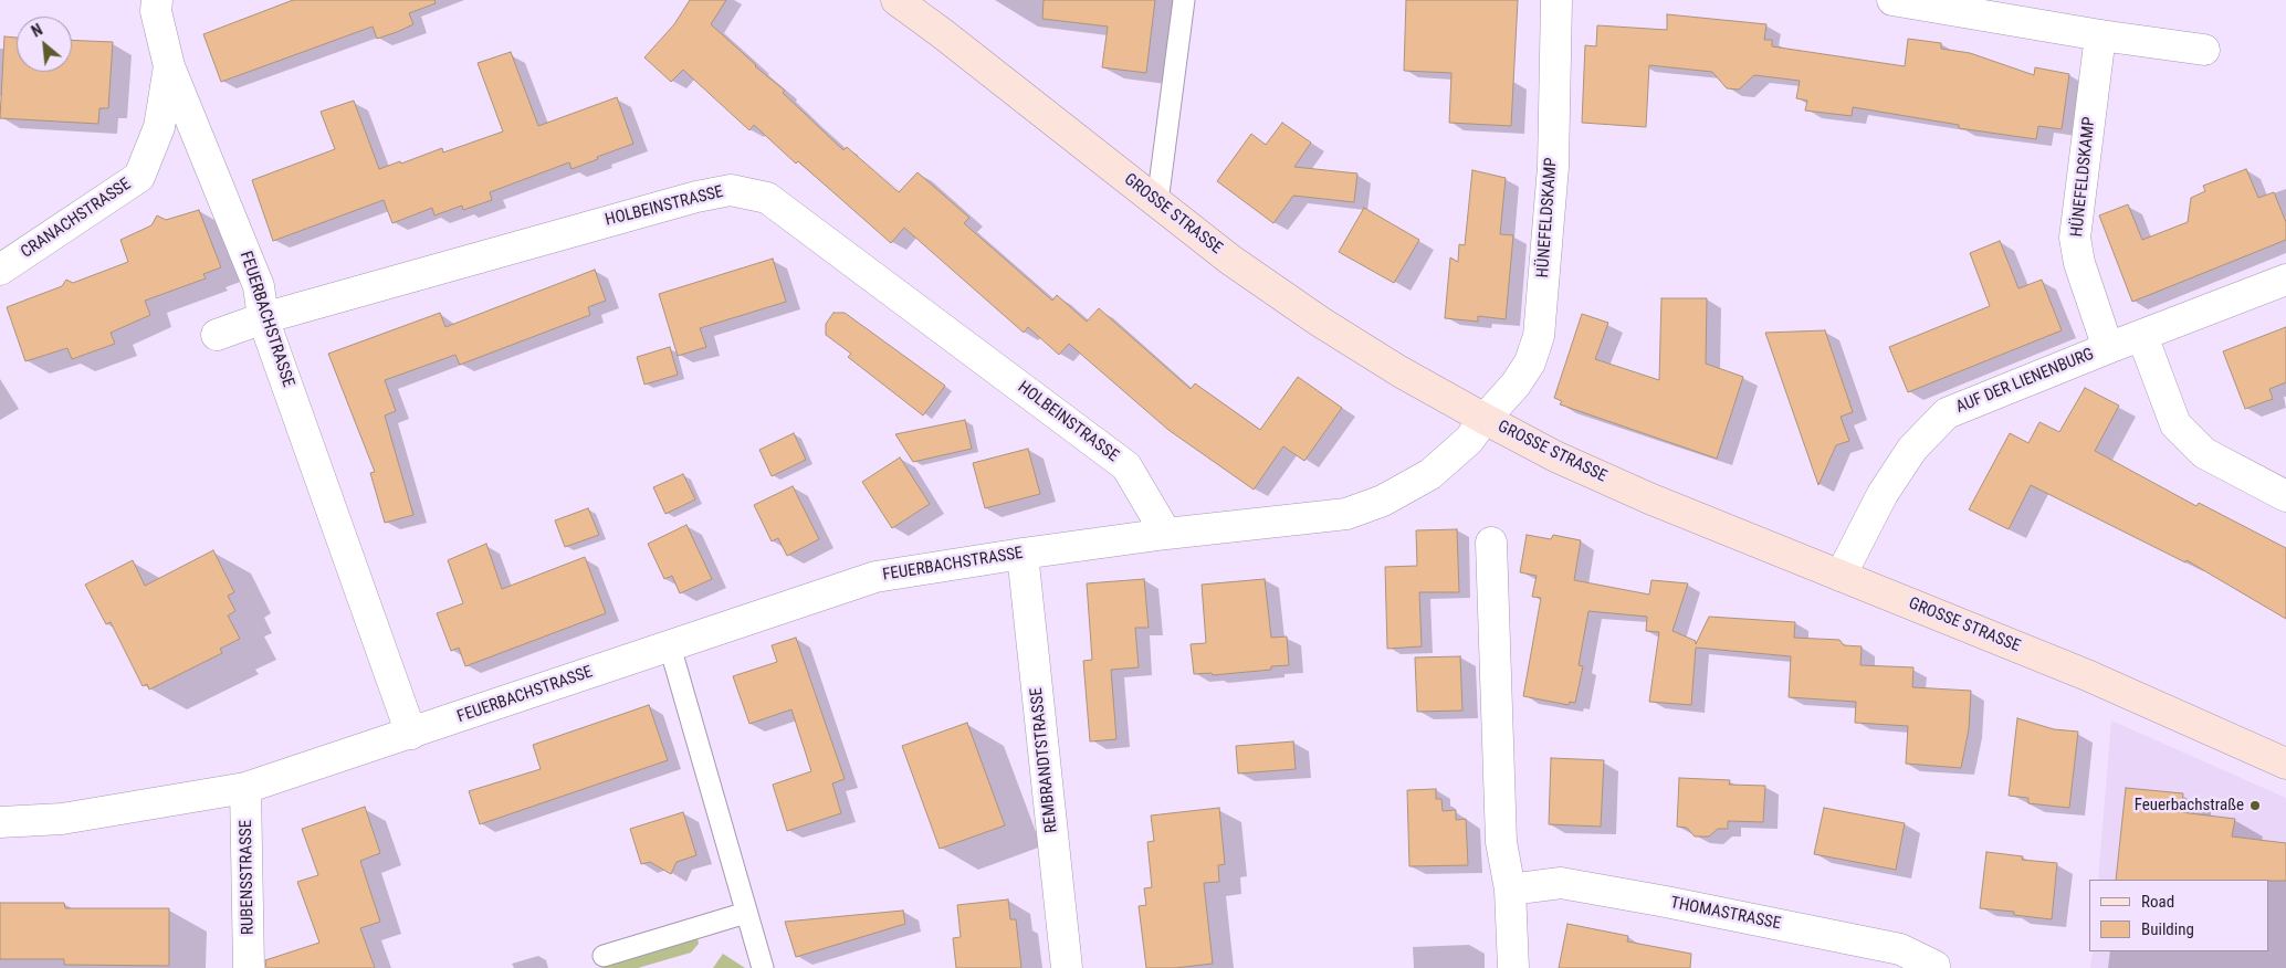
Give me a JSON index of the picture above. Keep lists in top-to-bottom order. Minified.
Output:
{"streets":{"main road":["GROSSE STRASSE"],"street":["HÜNEFELDSKAMP","HOLBEINSTRASSE","CRANACHSTRASSE","FEUERBACHSTRASSE","AUF DER LIENENBURG","REMBRANDTSTRASSE","RUBENSSTRASSE","THOMASTRASSE"]},"crossings":[["HÜNEFELDSKAMP","GROSSE STRASSE"],["HÜNEFELDSKAMP","FEUERBACHSTRASSE"],["HÜNEFELDSKAMP","AUF DER LIENENBURG"],["HOLBEINSTRASSE","FEUERBACHSTRASSE"],["GROSSE STRASSE","FEUERBACHSTRASSE"],["GROSSE STRASSE","AUF DER LIENENBURG"],["CRANACHSTRASSE","FEUERBACHSTRASSE"],["FEUERBACHSTRASSE","REMBRANDTSTRASSE"],["FEUERBACHSTRASSE","RUBENSSTRASSE"]],"places":["Feuerbachstraße"],"legend":["Road","Building"],"north":"top left"}
